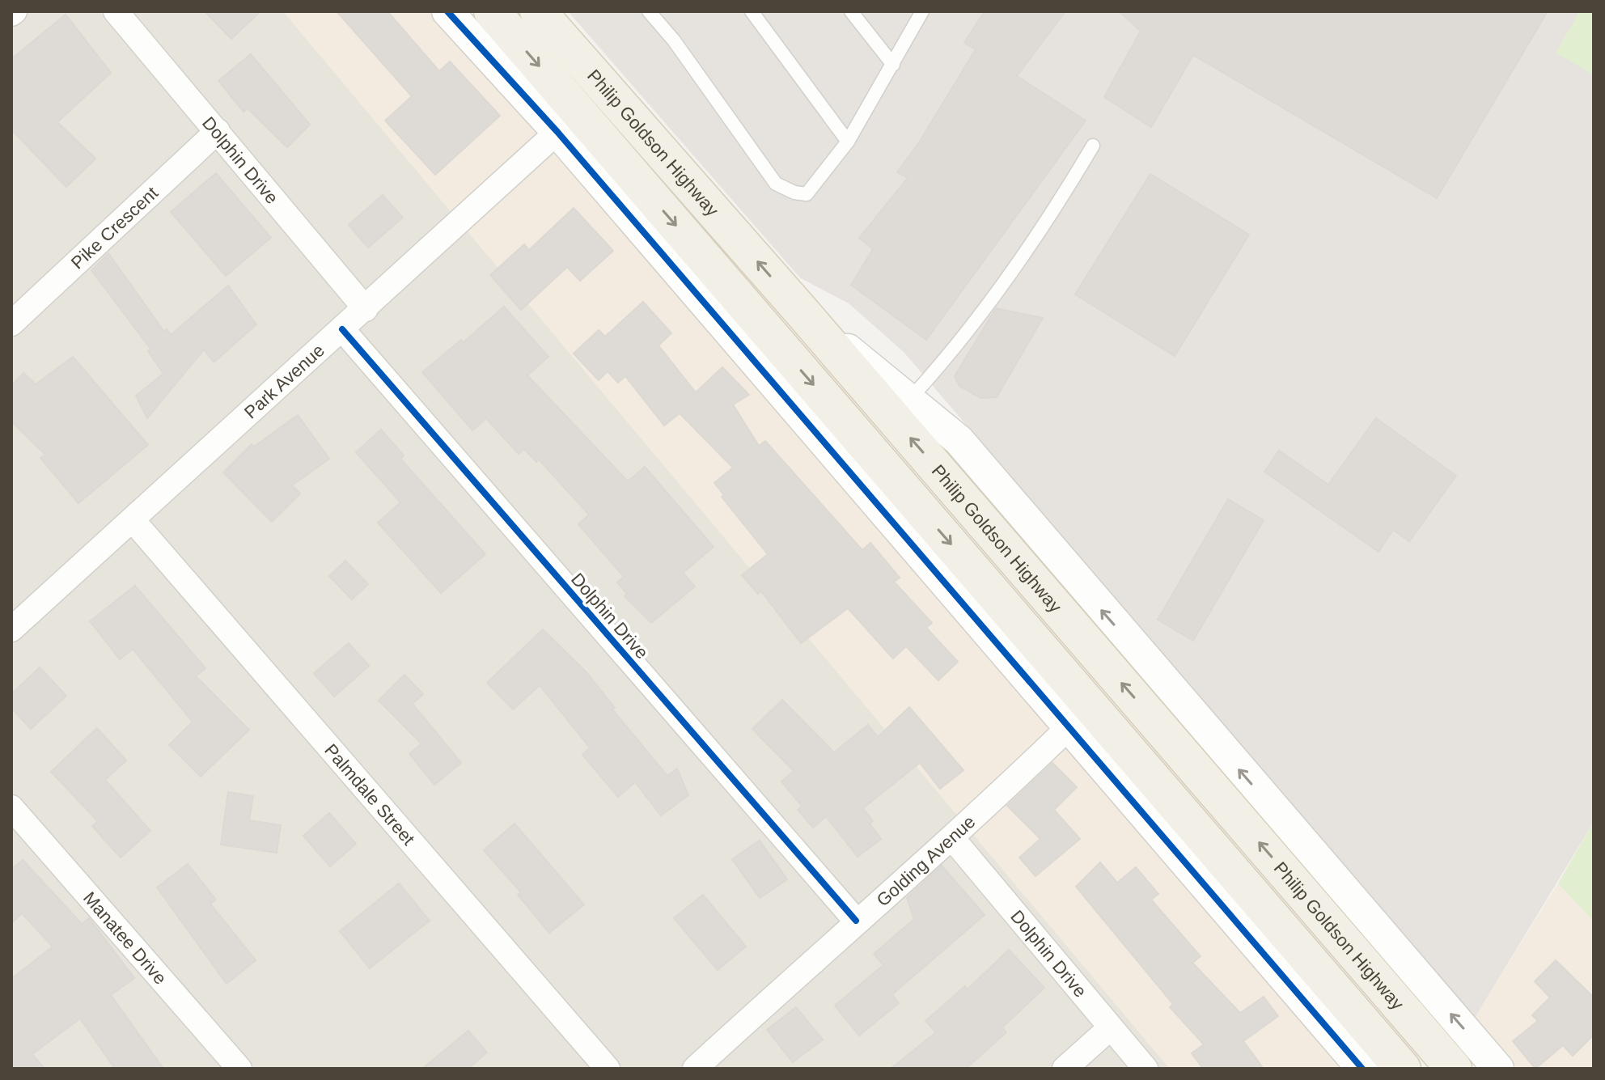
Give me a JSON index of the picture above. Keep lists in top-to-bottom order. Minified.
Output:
{"streets":{"main road":["Philip Goldson Highway"],"street":["Dolphin Drive","Pike Crescent","Park Avenue","Palmdale Street","Golding Avenue","Manatee Drive"]},"crossings":[["Dolphin Drive","Pike Crescent"],["Dolphin Drive","Park Avenue"],["Dolphin Drive","Golding Avenue"],["Park Avenue","Palmdale Street"]]}
